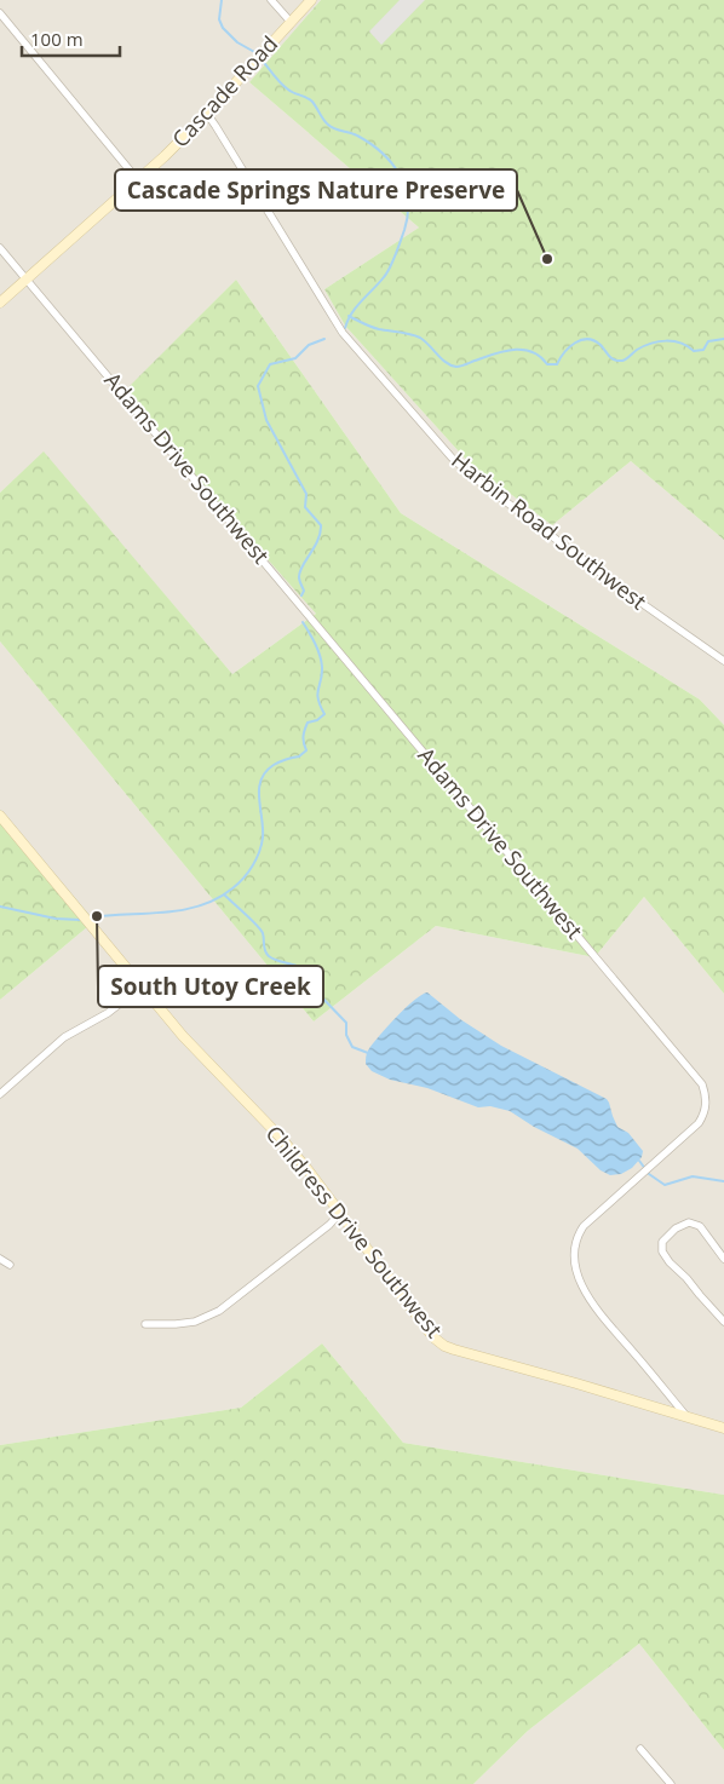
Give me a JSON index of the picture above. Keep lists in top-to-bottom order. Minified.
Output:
{"streets":{"street":["Cascade Road","Adams Drive Southwest","Harbin Road Southwest","Childress Drive Southwest"]},"crossings":[["Cascade Road","Adams Drive Southwest"],["Cascade Road","Harbin Road Southwest"],["Adams Drive Southwest","Childress Drive Southwest"]],"places":["Cascade Springs Nature Preserve","South Utoy Creek"],"scale_bar":"100 m"}
